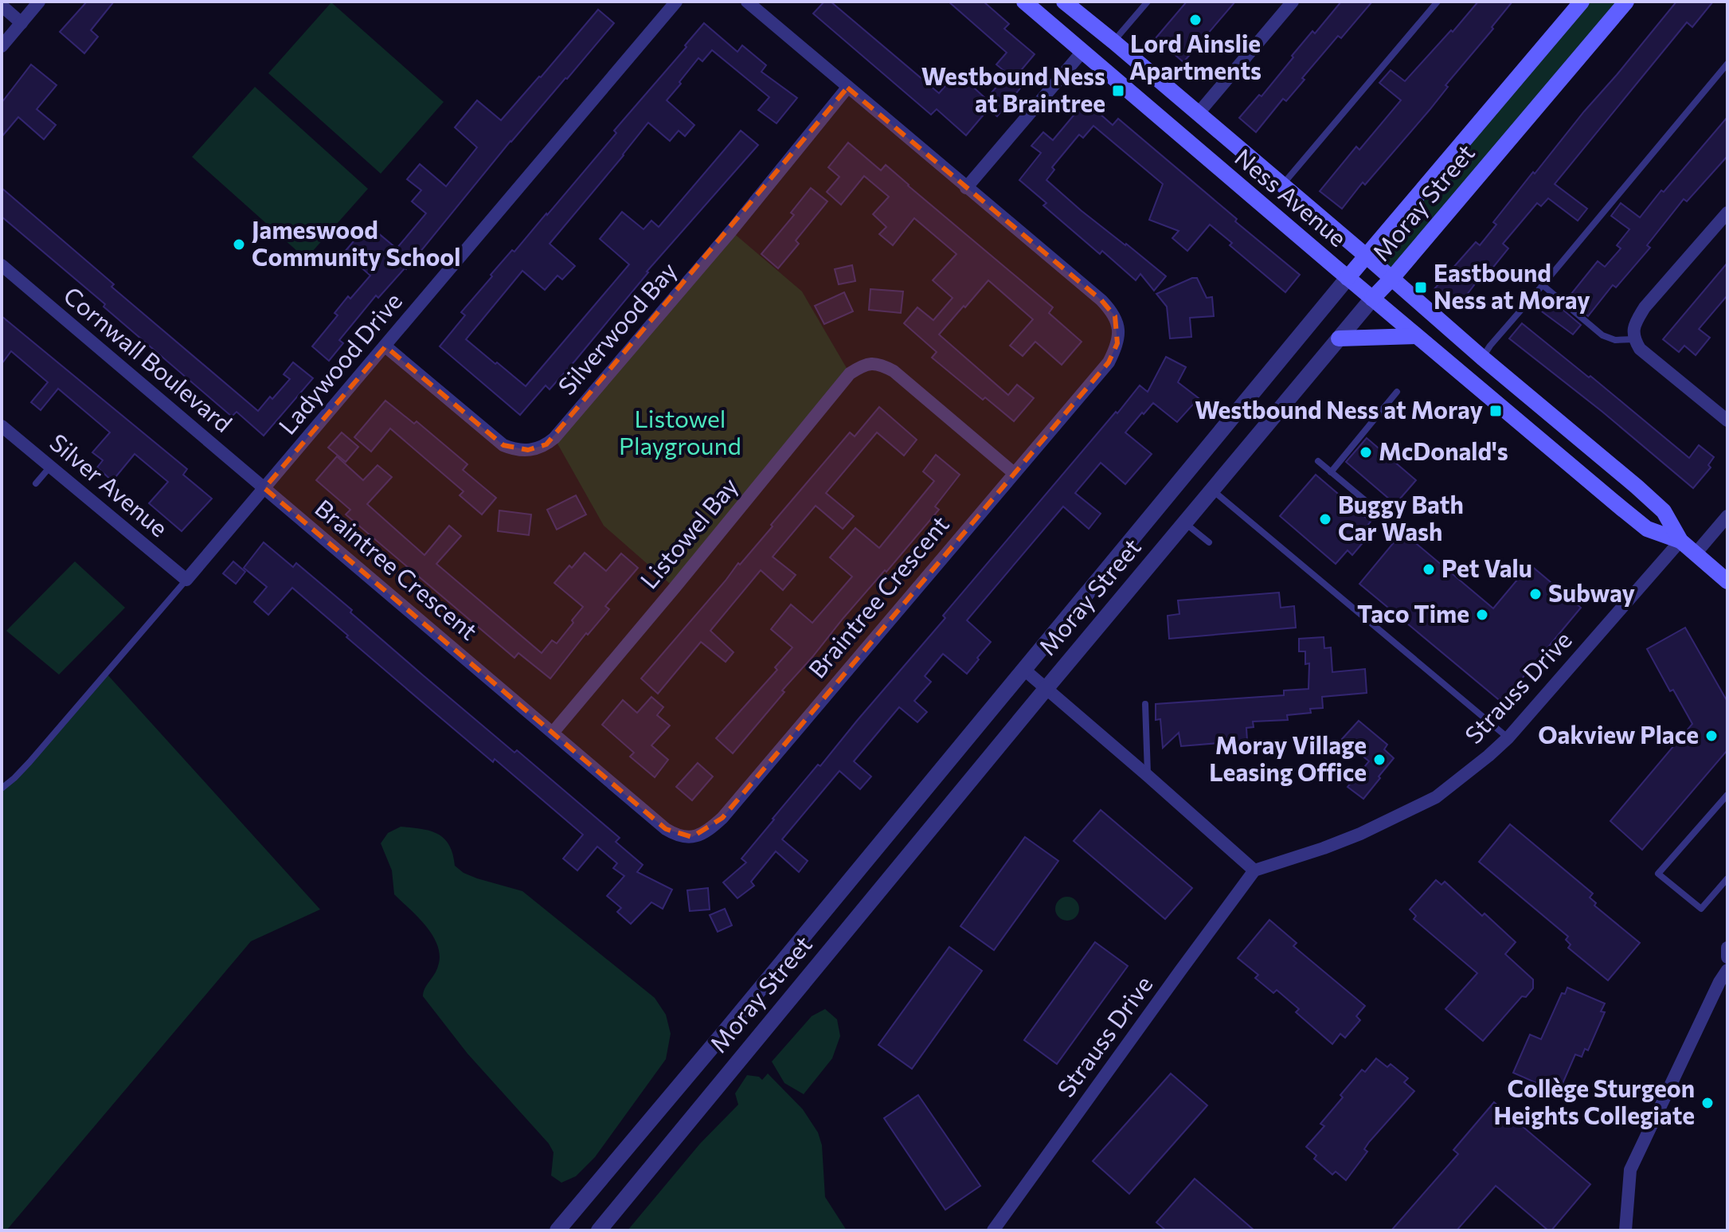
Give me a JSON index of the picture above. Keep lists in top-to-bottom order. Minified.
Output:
{"streets":{"main road":["Ness Avenue","Moray Street"],"street":["Silverwood Bay","Cornwall Boulevard","Ladywood Drive","Silver Avenue","Listowel Bay","Braintree Crescent","Strauss Drive"]},"crossings":[["Ness Avenue","Moray Street"],["Ness Avenue","Strauss Drive"],["Silverwood Bay","Ladywood Drive"],["Silverwood Bay","Braintree Crescent"],["Cornwall Boulevard","Ladywood Drive"],["Cornwall Boulevard","Braintree Crescent"],["Ladywood Drive","Silver Avenue"],["Ladywood Drive","Braintree Crescent"],["Listowel Bay","Braintree Crescent"]],"parks":["Listowel Playground"],"places":{"other":["Lord Ainslie Apartments","Jameswood Community School","McDonald's","Buggy Bath Car Wash","Pet Valu","Subway","Taco Time","Oakview Place","Moray Village Leasing Office","Collège Sturgeon Heights Collegiate"],"transit":["Westbound Ness at Braintree","Eastbound Ness at Moray","Westbound Ness at Moray"]}}
